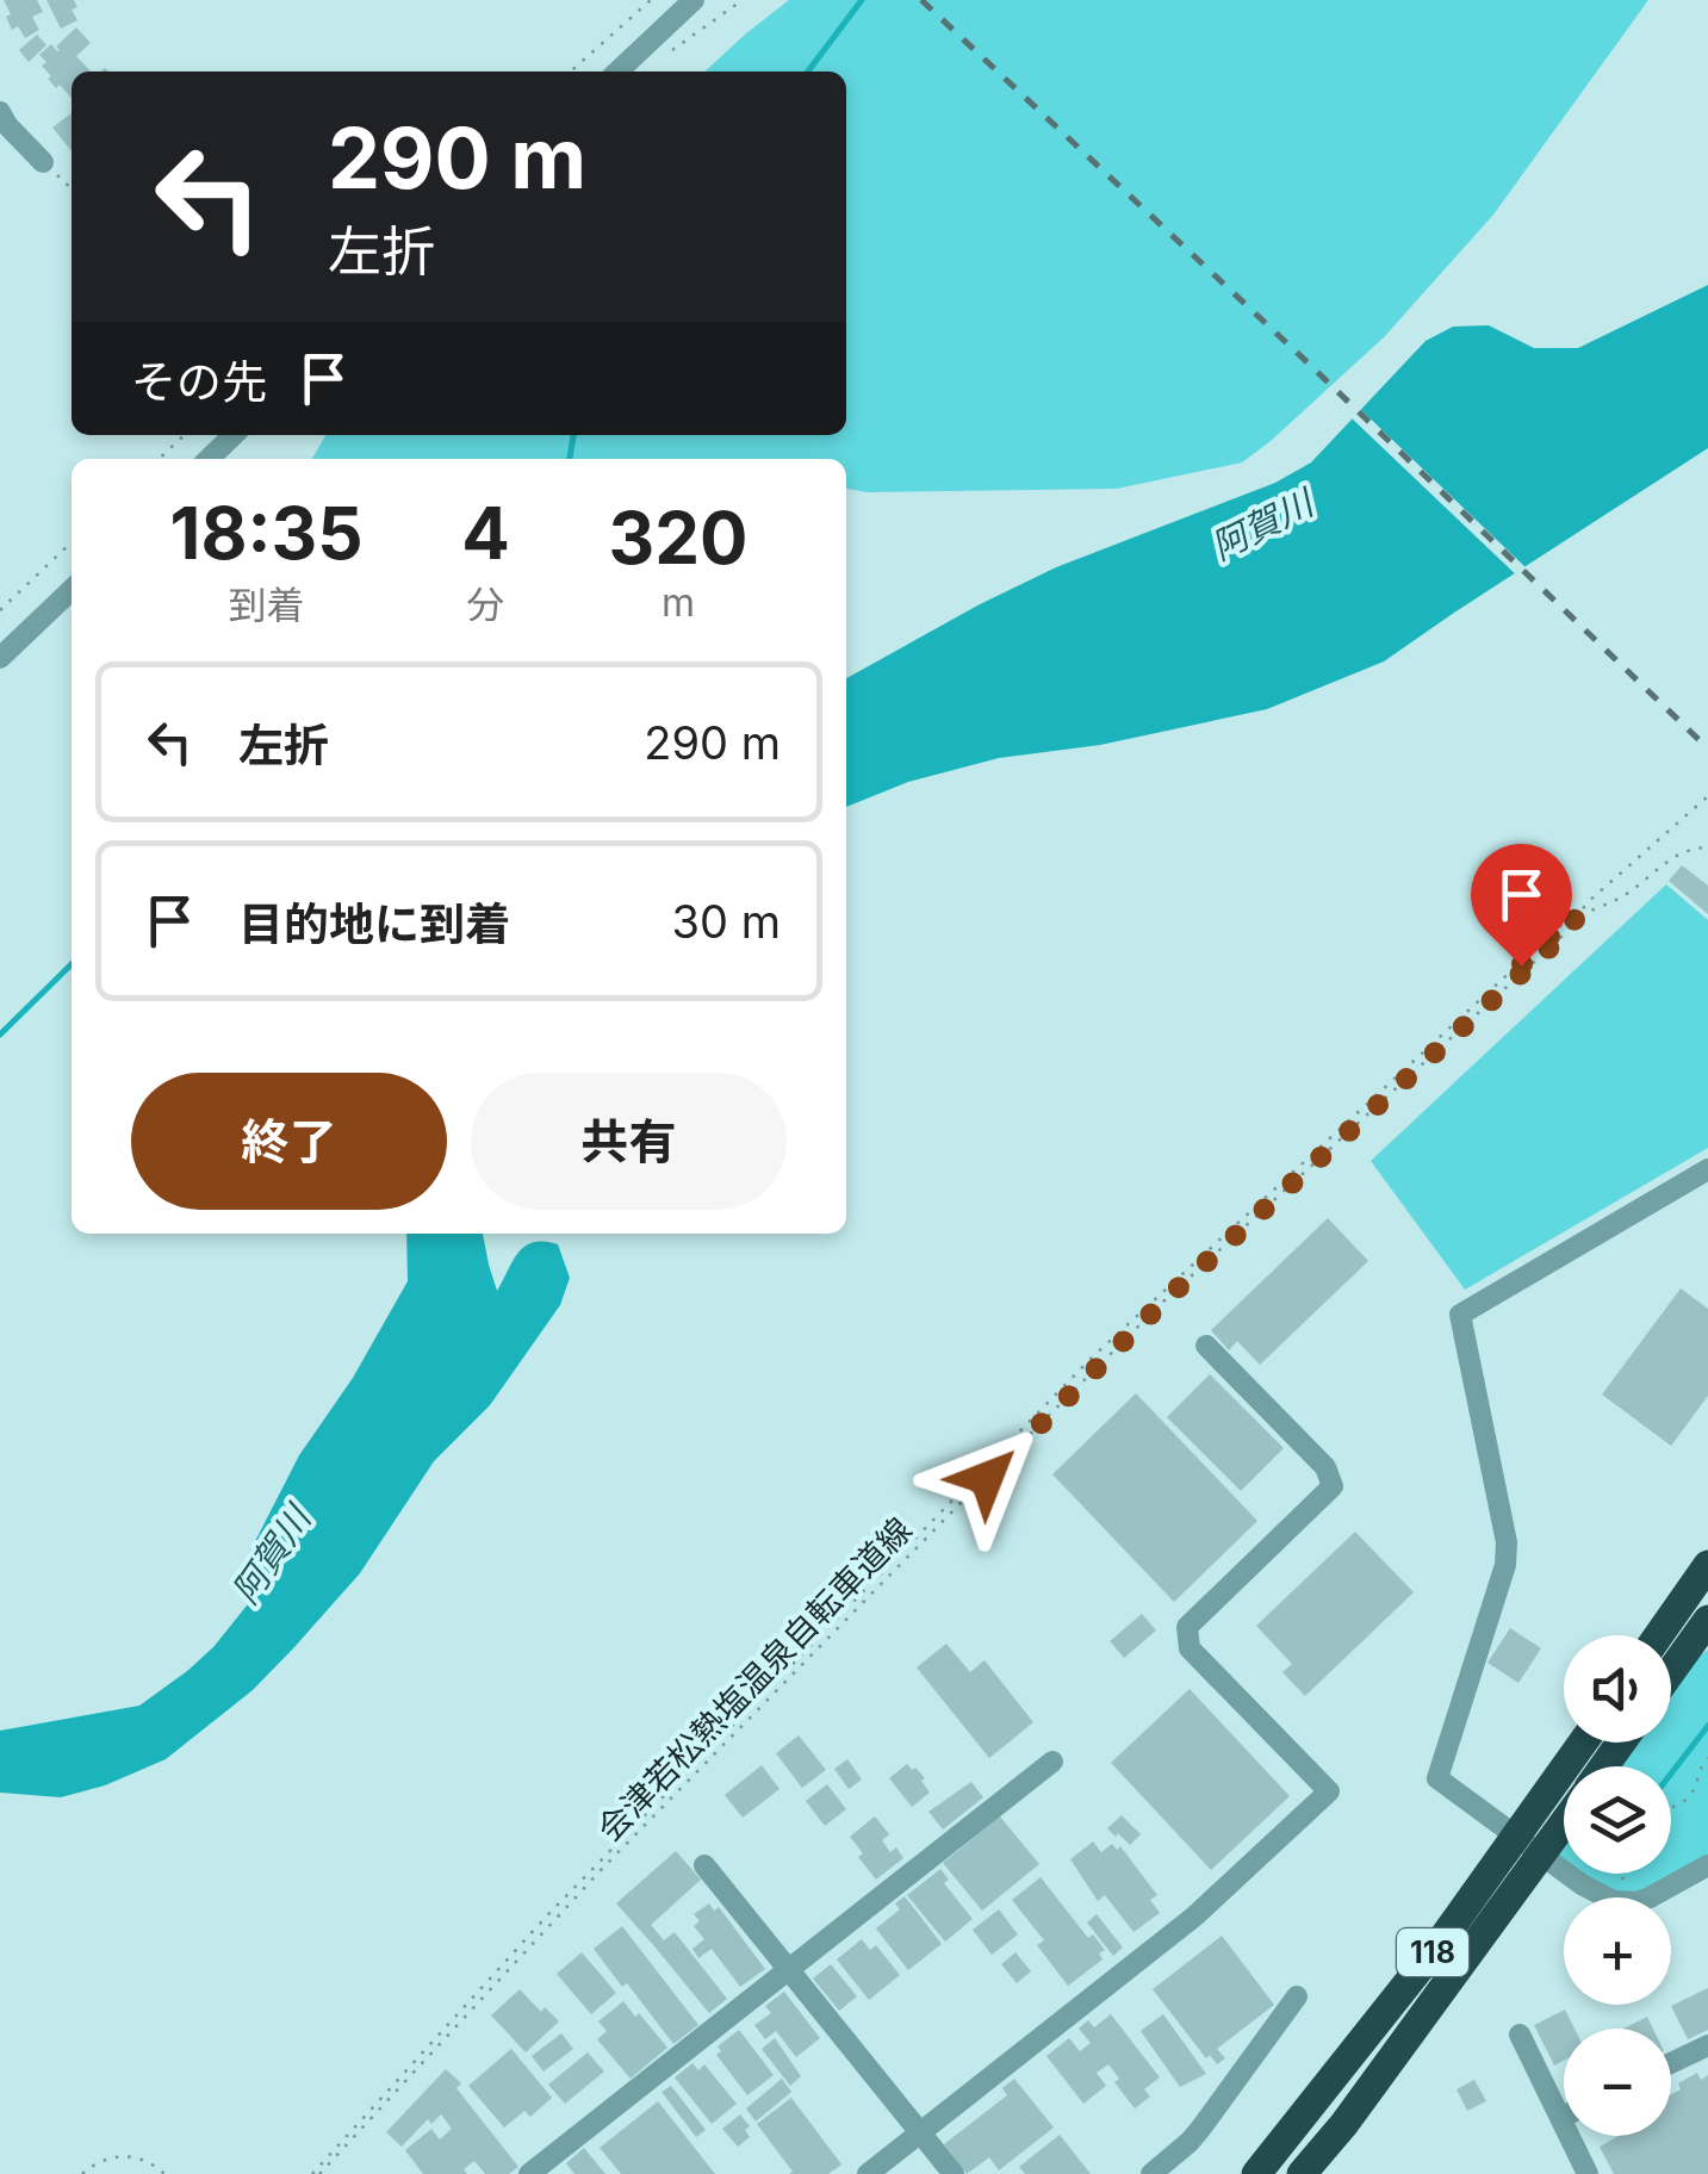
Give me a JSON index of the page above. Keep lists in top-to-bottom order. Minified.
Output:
{"streets":{"highway":["118"],"path":["会津若松熱塩温泉自転車道線"]},"water":["阿賀川"],"page":{"turn":["290 m","左折"],"then":"その先","eta":["18:35","到着","4","分","320","m"],"list":[{"name":"左折","value":"290 m"},{"name":"目的地に到着","value":"30 m"}],"buttons":["終了","共有"],"map_buttons":["+","−"]}}
